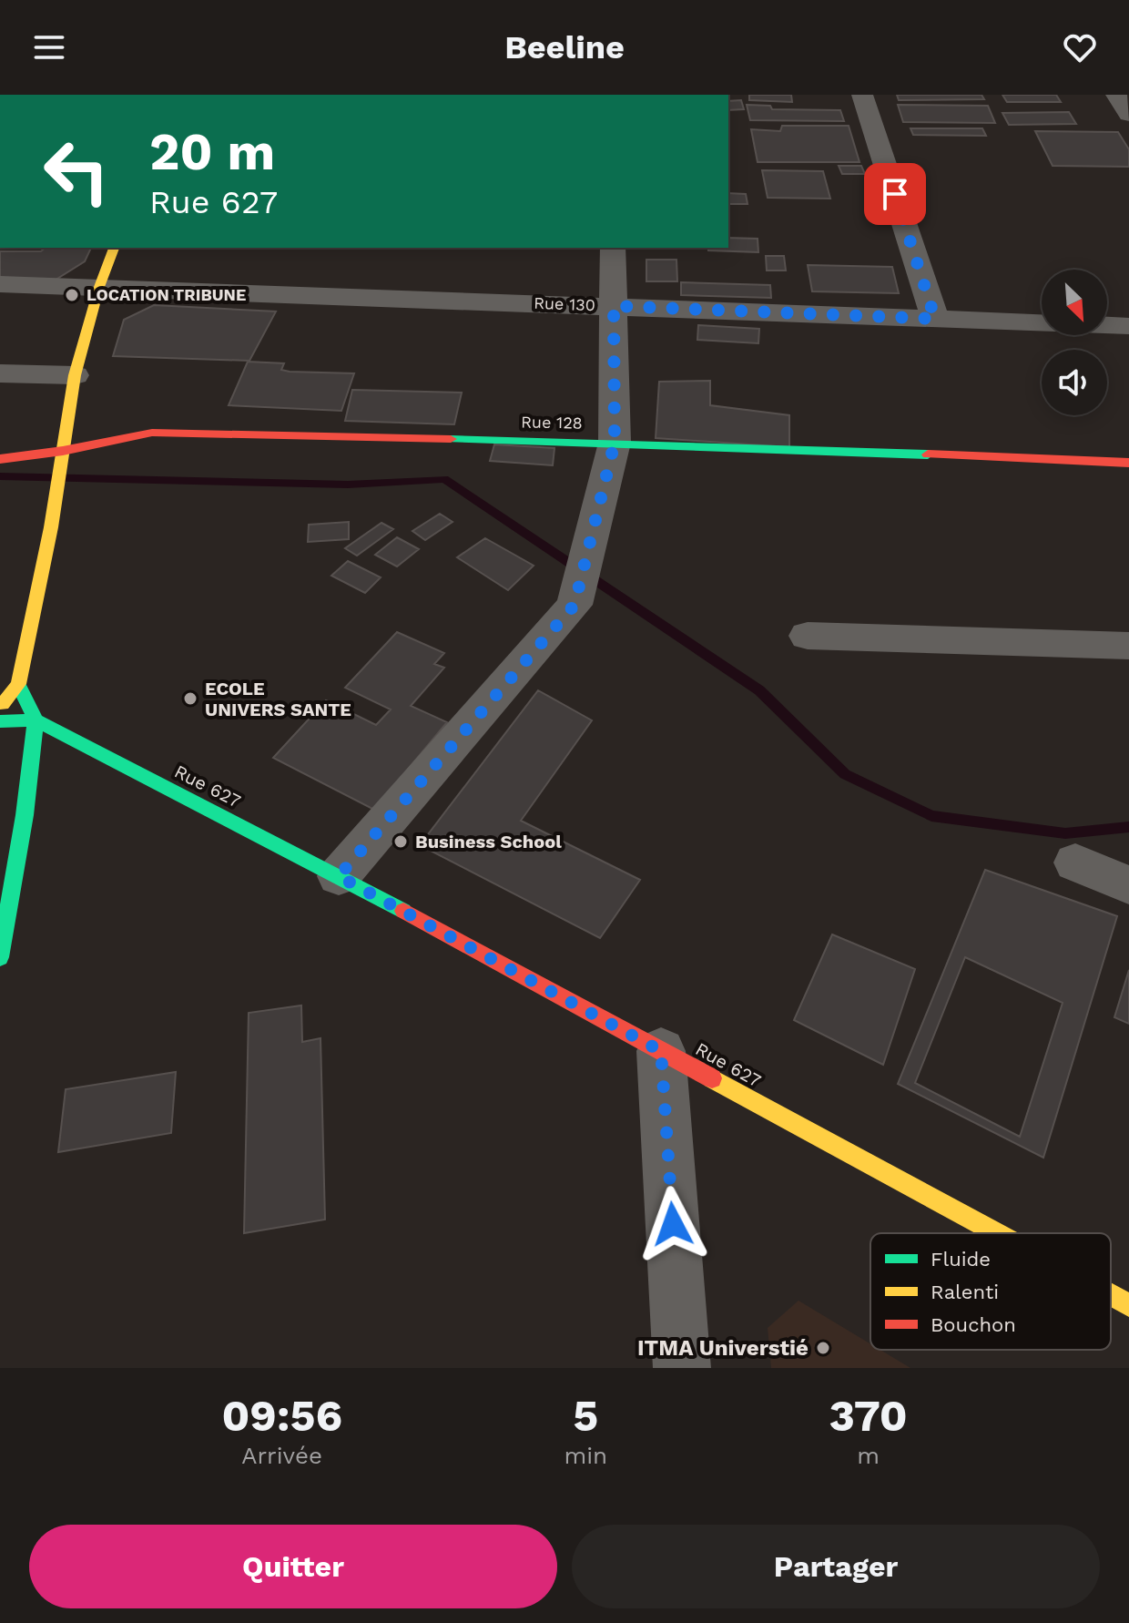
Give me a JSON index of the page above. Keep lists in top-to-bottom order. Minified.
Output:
{"streets":{"street":["Rue 130","Rue 128","Rue 627"]},"places":["LOCATION TRIBUNE","ECOLE UNIVERS SANTE","Business School","ITMA Universtié"],"legend":["Fluide","Ralenti","Bouchon"],"north":"bottom right","page":{"header":"Beeline","turn":["20 m","Rue 627"],"eta":["09:56","Arrivée","5","min","370","m"],"buttons":["Quitter","Partager"]}}
